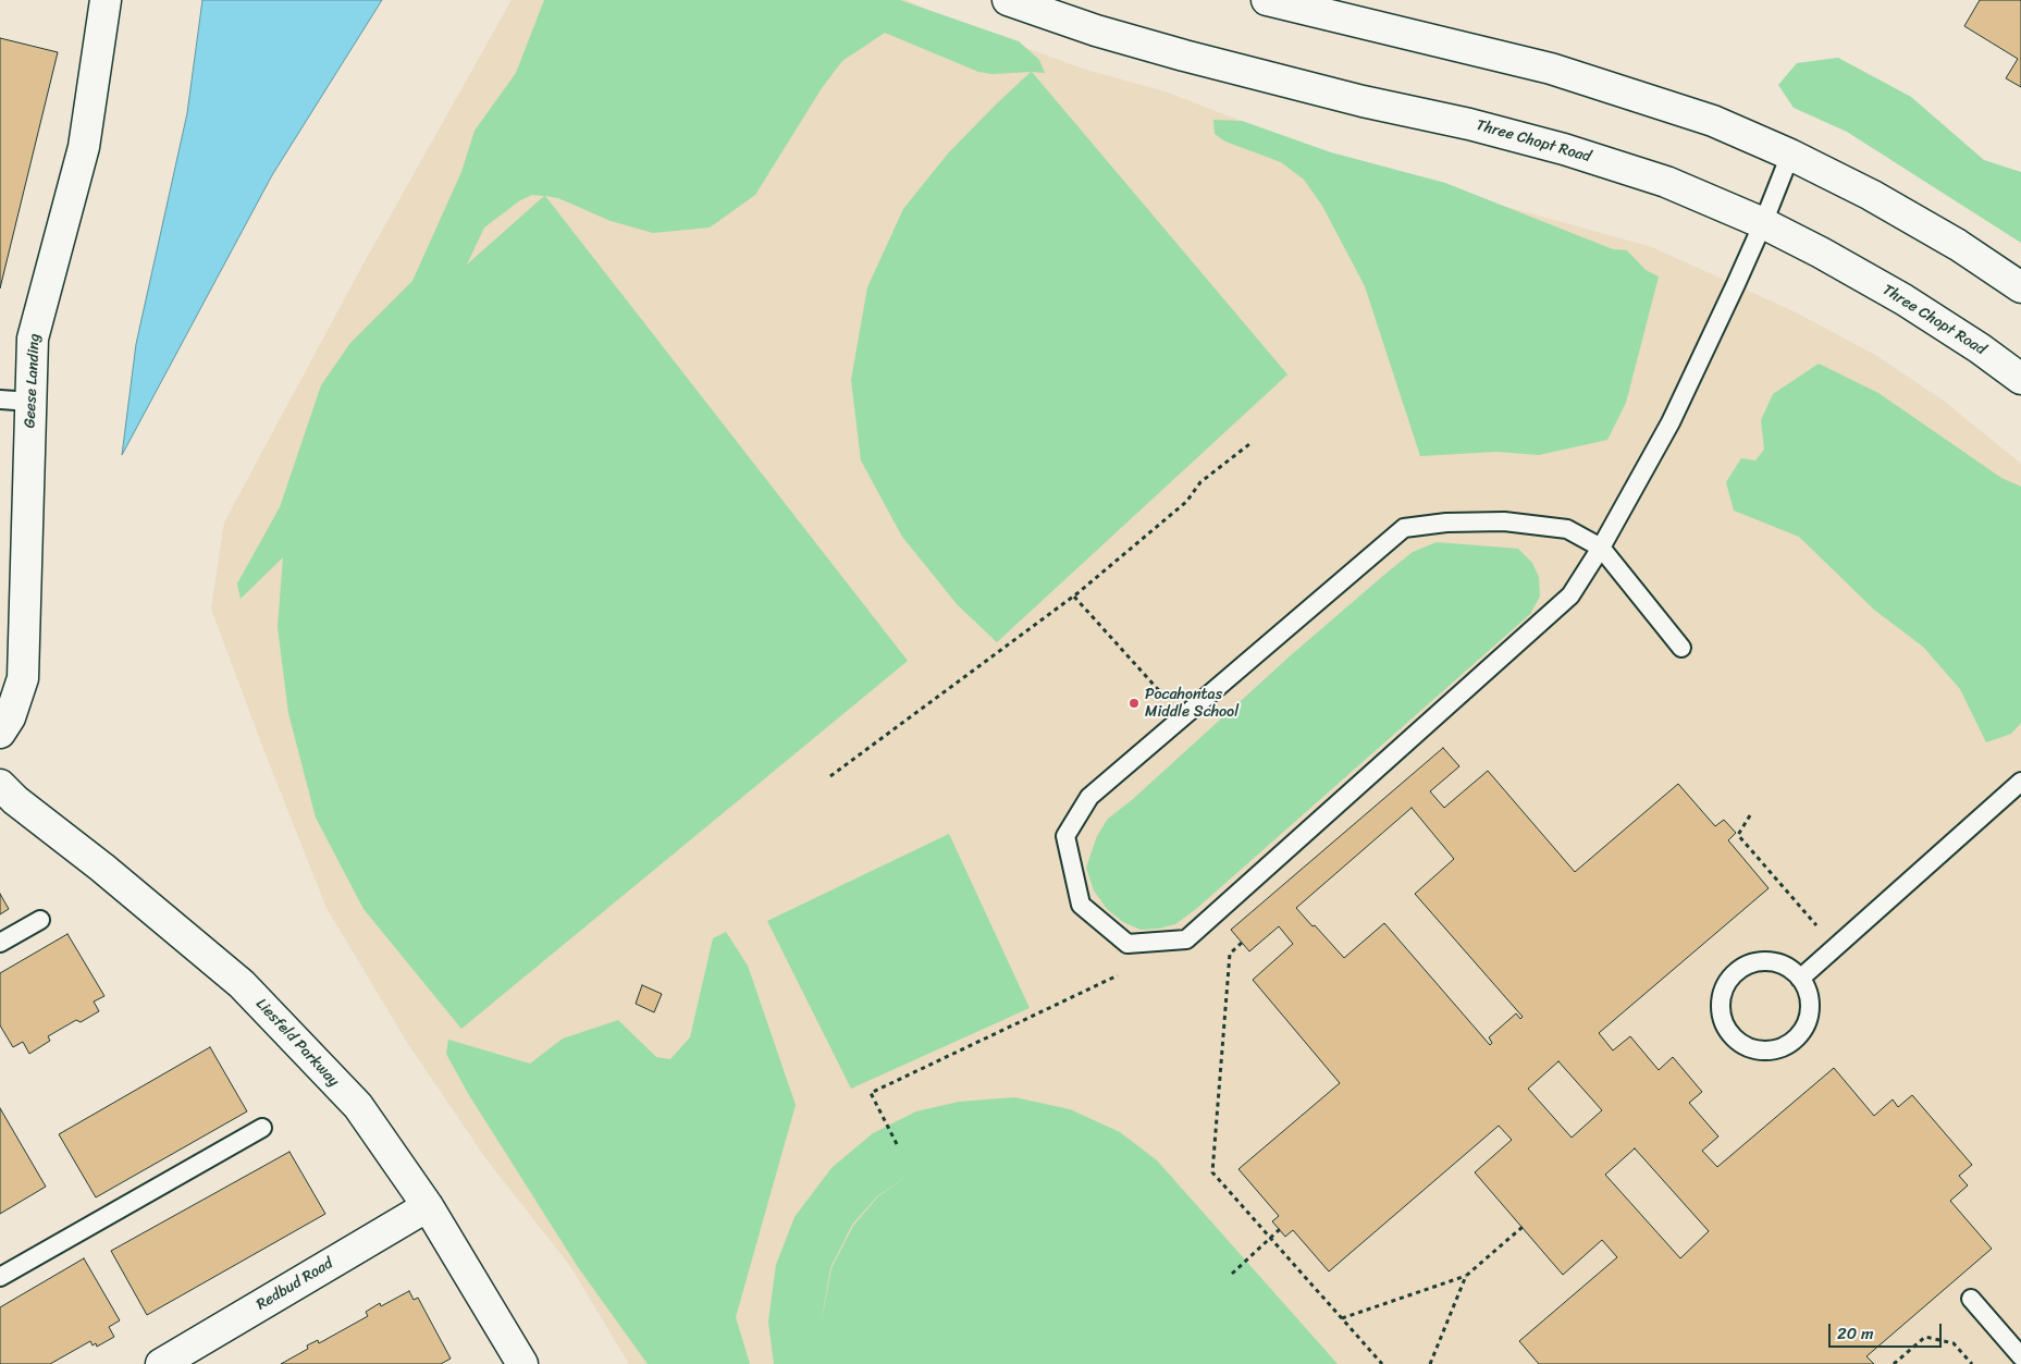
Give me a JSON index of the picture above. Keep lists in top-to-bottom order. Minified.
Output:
{"streets":{"main road":["Three Chopt Road","Geese Landing","Liesfeld Parkway","Redbud Road"]},"crossings":[["Liesfeld Parkway","Redbud Road"]],"places":["Pocahontas Middle School"],"scale_bar":"20 m"}
